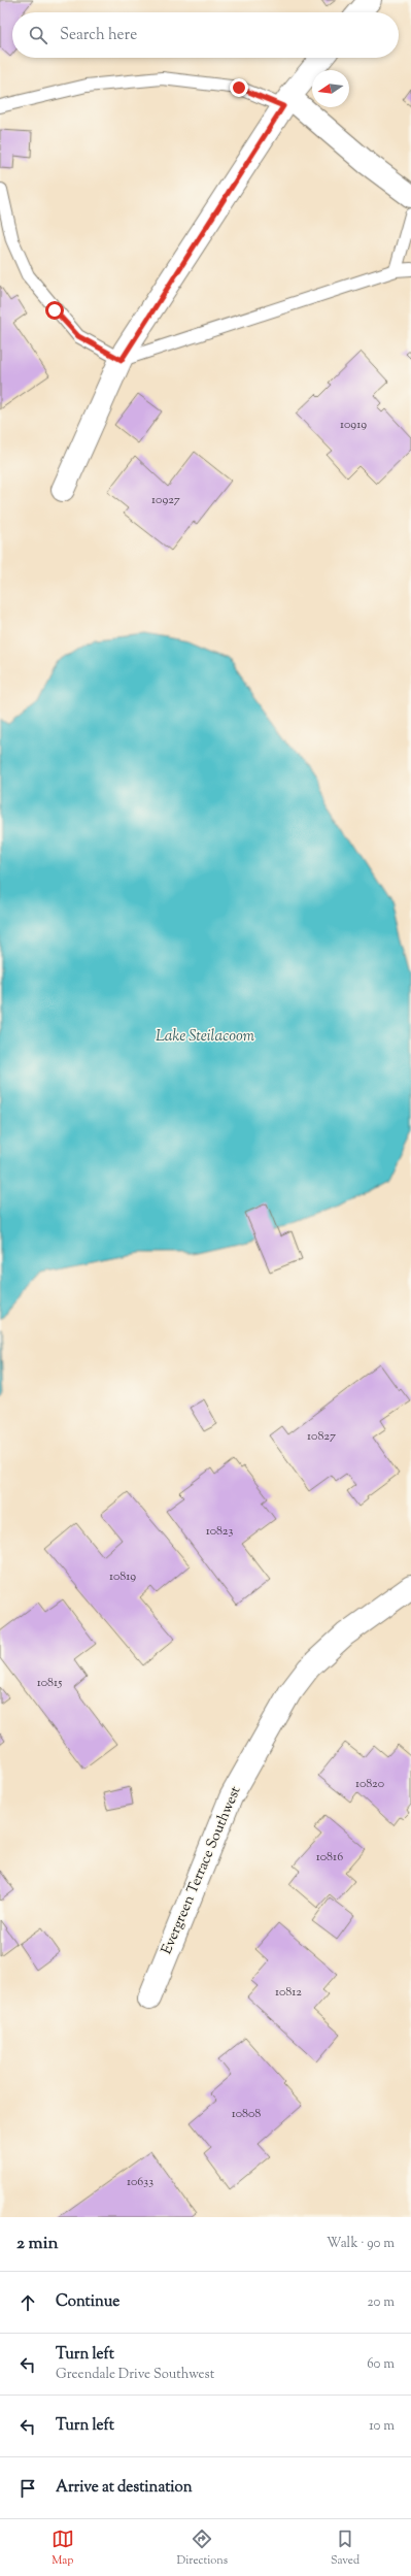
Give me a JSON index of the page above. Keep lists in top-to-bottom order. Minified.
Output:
{"streets":{"street":["Evergreen Terrace Southwest"]},"water":["Lake Steilacoom"],"house_numbers":["10919","10927","10827","10823","10819","10815","10820","10816","10812","10808","10633"],"north":"left","page":{"search":"Search here","heading":["2 min","Walk · 90 m"],"list":[["Continue","20 m"],["Turn left","Greendale Drive Southwest","60 m"],["Turn left","10 m"],"Arrive at destination"],"nav":["Map","Directions","Saved"]}}
